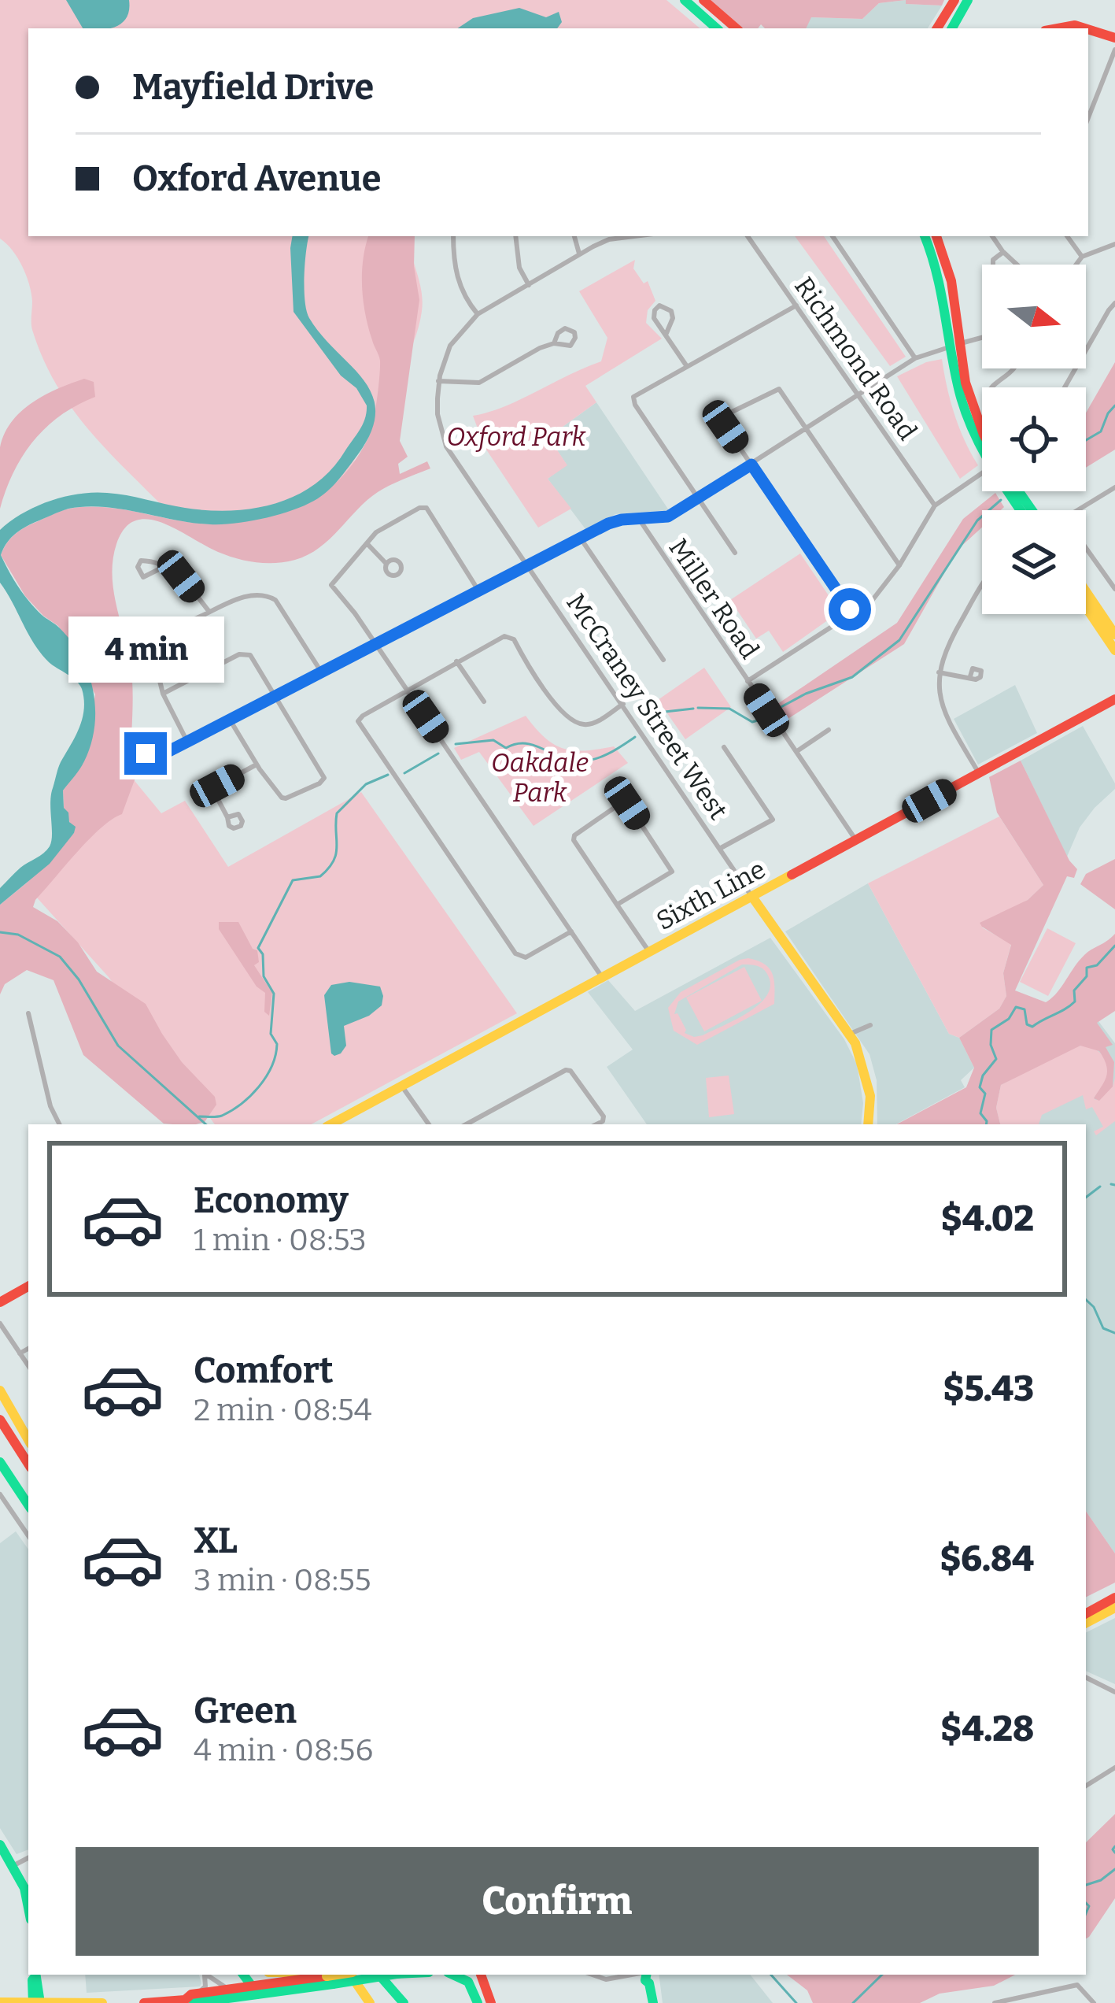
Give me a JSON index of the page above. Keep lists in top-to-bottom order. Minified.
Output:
{"streets":{"main road":["Sixth Line"],"street":["Richmond Road","Miller Road","McCraney Street West"]},"crossings":[["Miller Road","Sixth Line"],["McCraney Street West","Sixth Line"]],"parks":["Oxford Park","Oakdale Park"],"north":"right","page":{"banner":["Mayfield Drive","Oxford Avenue"],"bubble":"4 min","list":[{"name":"Economy","note":"1 min · 08:53","value":"$4.02"},{"name":"Comfort","note":"2 min · 08:54","value":"$5.43"},{"name":"XL","note":"3 min · 08:55","value":"$6.84"},{"name":"Green","note":"4 min · 08:56","value":"$4.28"}],"buttons":"Confirm"}}
